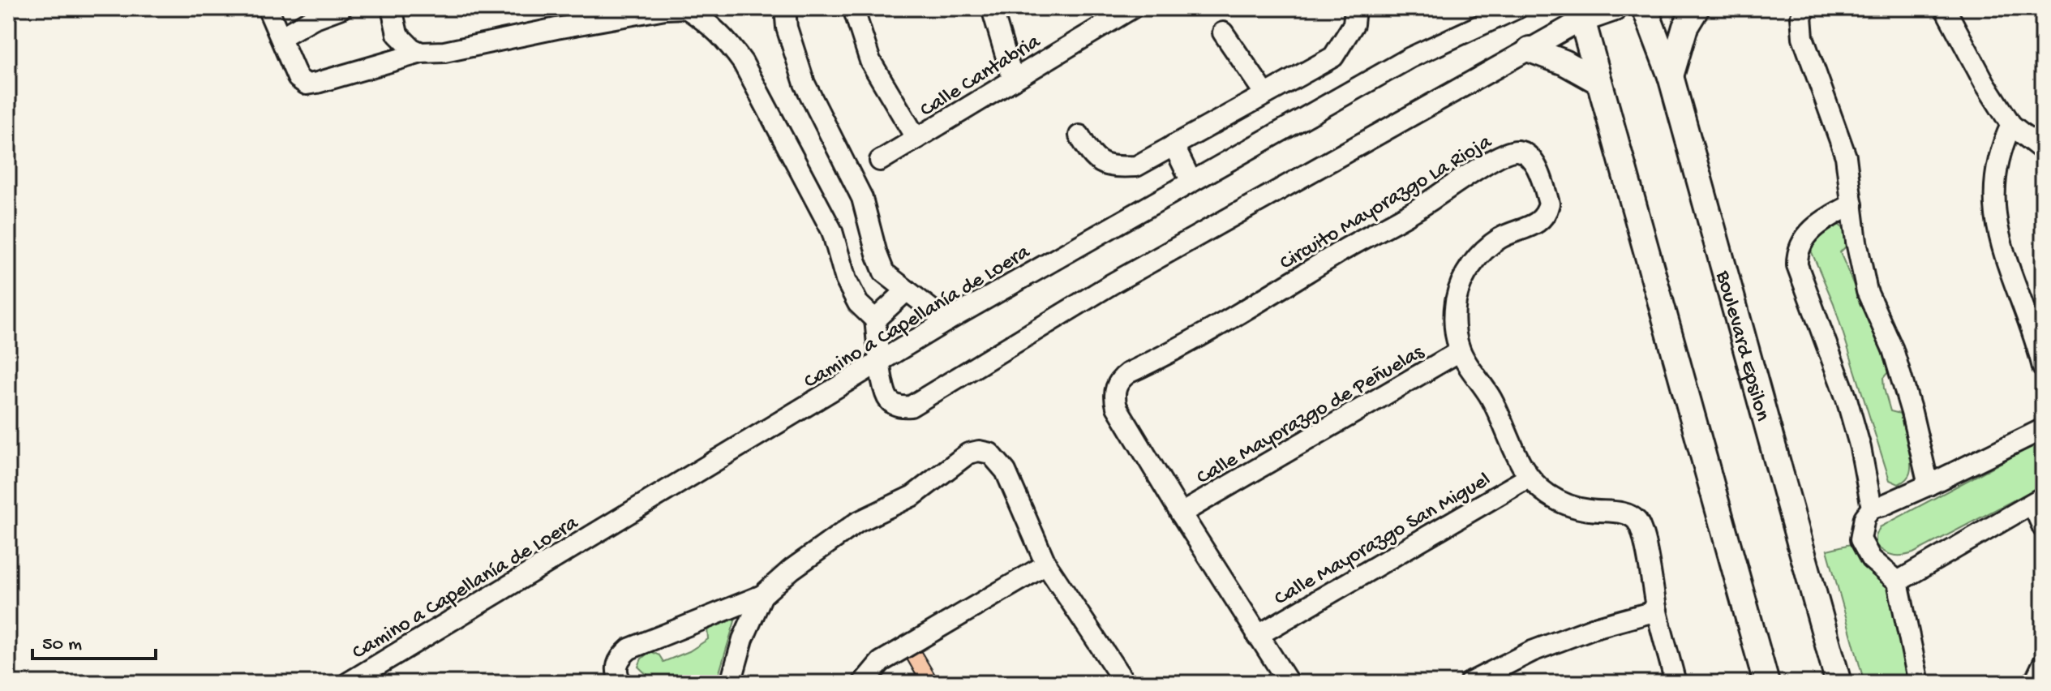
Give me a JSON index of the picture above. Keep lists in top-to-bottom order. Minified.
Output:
{"streets":{"street":["Calle Cantabria","Circuito Mayorazgo La Rioja","Camino a Capellanía de Loera","Boulevard Epsilon","Calle Mayorazgo de Peñuelas","Calle Mayorazgo San Miguel"]},"crossings":[["Circuito Mayorazgo La Rioja","Calle Mayorazgo de Peñuelas"],["Circuito Mayorazgo La Rioja","Calle Mayorazgo San Miguel"]],"scale_bar":"50 m"}
